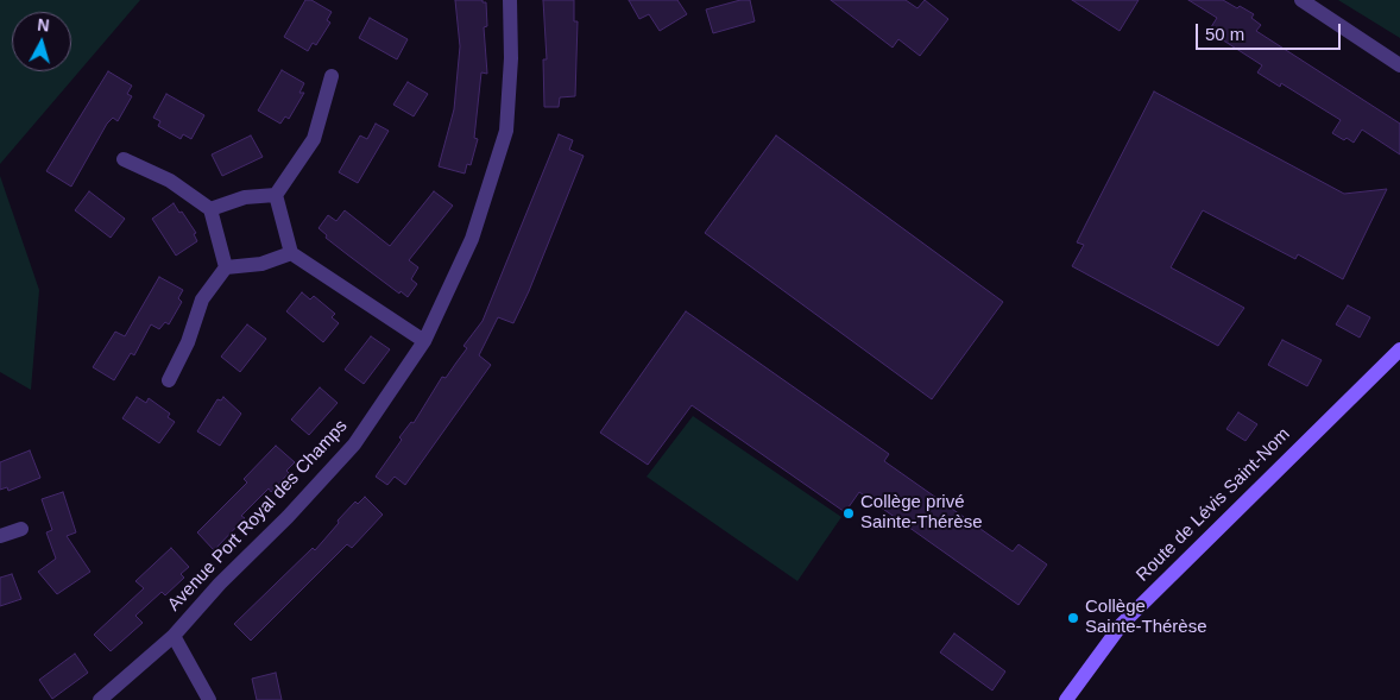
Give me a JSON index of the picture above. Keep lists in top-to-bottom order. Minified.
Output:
{"streets":{"street":["Route de Lévis Saint-Nom","Avenue Port Royal des Champs"]},"places":["Collège privé Sainte-Thérèse","Collège Sainte-Thérèse"],"scale_bar":"50 m","north":"top"}
